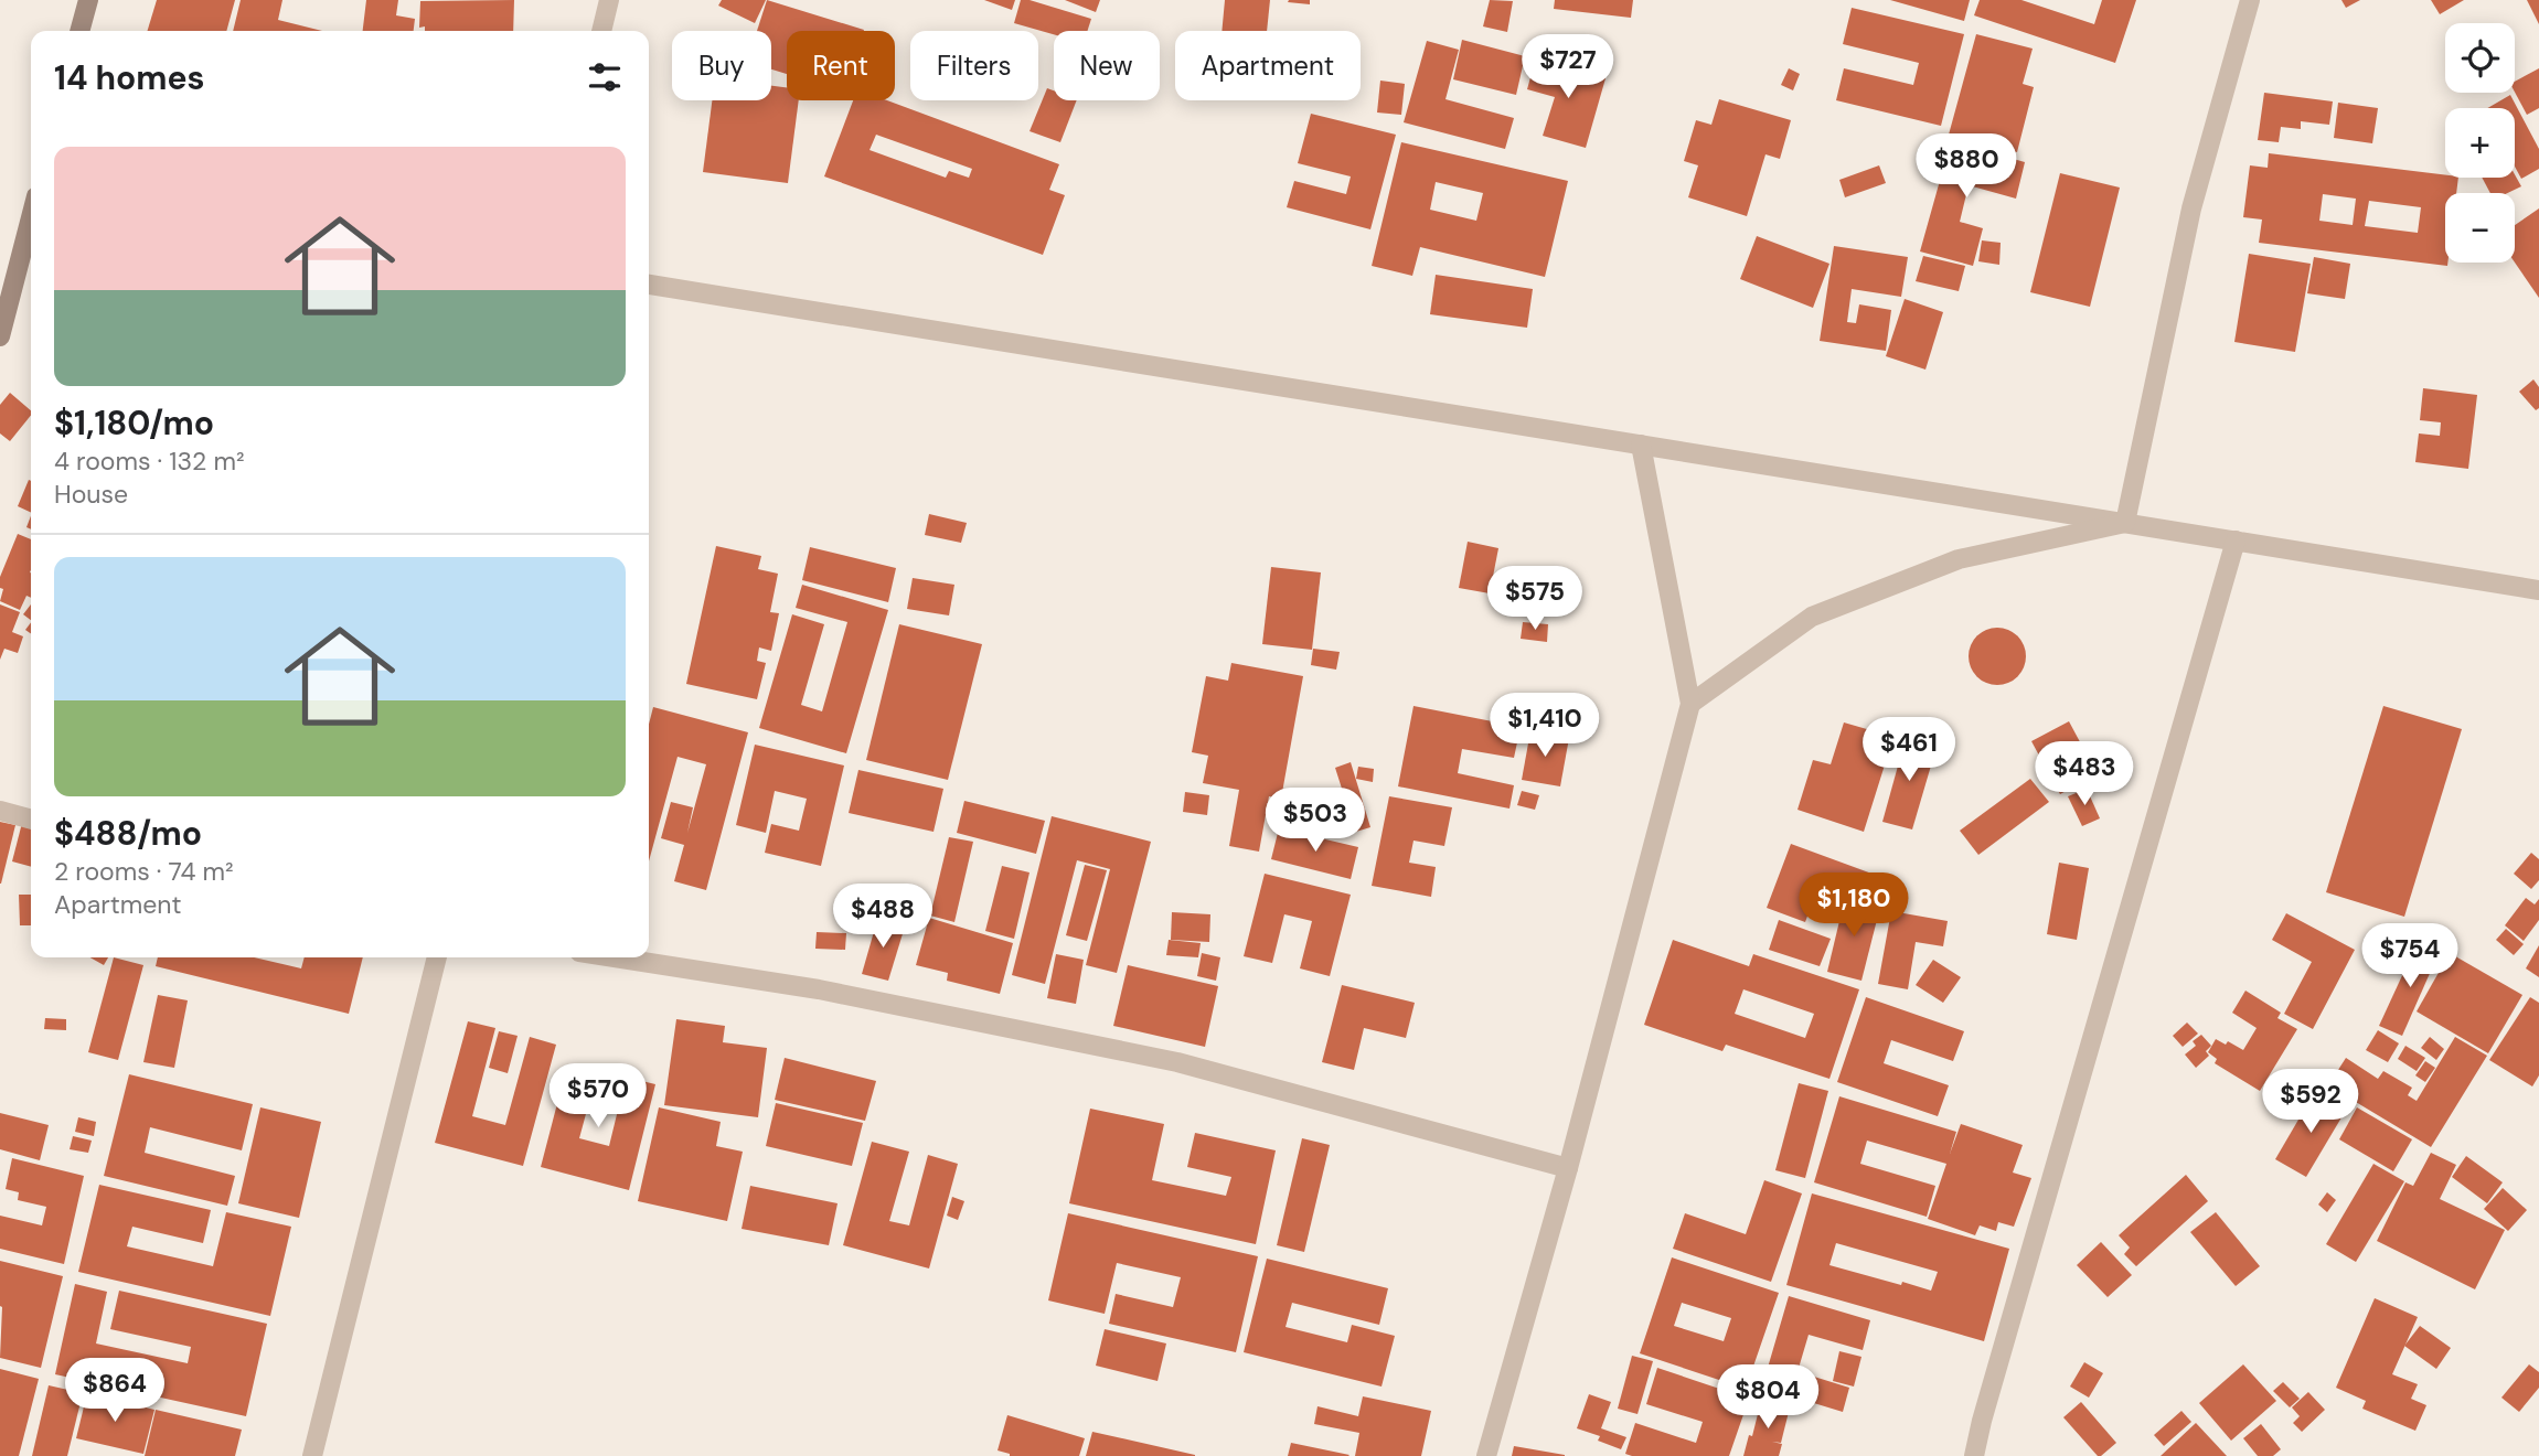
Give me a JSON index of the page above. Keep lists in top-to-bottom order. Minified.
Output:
{"page":{"map_buttons":["+","−"],"chip":["Buy","Rent","Filters","New","Apartment"],"heading":"14 homes","price":["$727","$880","$575","$1,410","$461","$483","$503","$1,180","$488","$754","$570","$592","$864","$804"],"list":[{"name":"$1,180/mo","note":"4 rooms · 132 m² · House"},{"name":"$488/mo","note":"2 rooms · 74 m² · Apartment"}]}}
